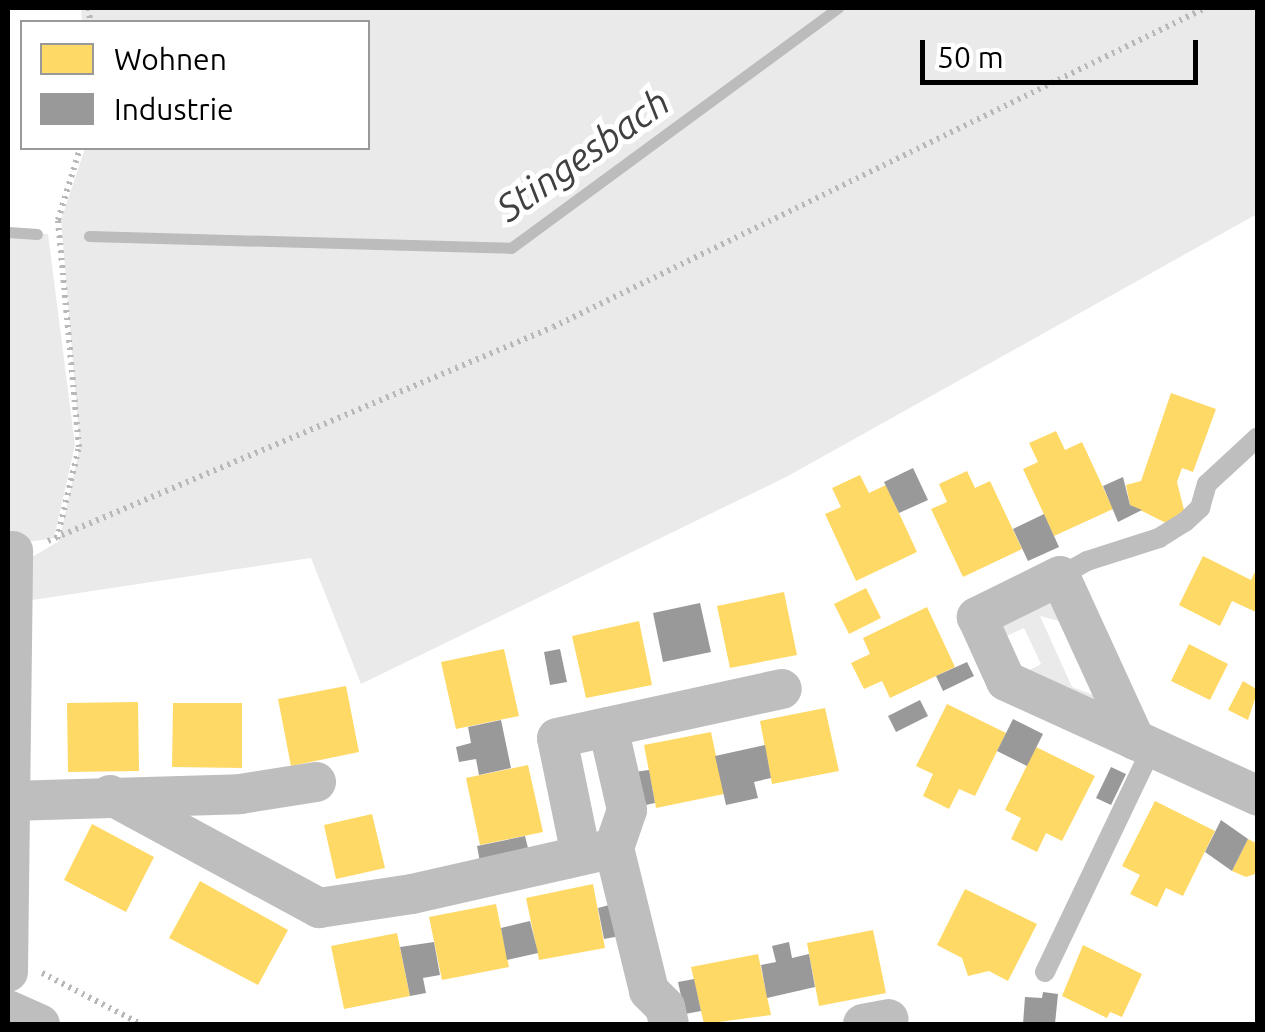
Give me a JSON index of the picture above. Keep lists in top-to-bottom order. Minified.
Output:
{"water":["Stingesbach"],"legend":["Wohnen","Industrie"],"scale_bar":"50 m"}
